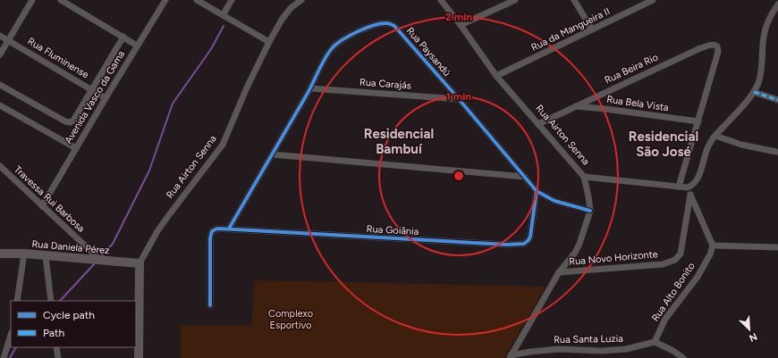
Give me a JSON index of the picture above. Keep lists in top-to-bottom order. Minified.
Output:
{"streets":{"street":["Rua da Mangueira II","Rua Paysandú","Rua Fluminense","Rua Beira Rio","Rua Carajás","Avenida Vasco da Gama","Rua Bela Vista","Rua Airton Senna","Travessa Rui Barbosa","Rua Goiânia","Rua Daniela Pérez","Rua Novo Horizonte","Rua Alto Bonito","Rua Santa Luzia"]},"crossings":[["Rua da Mangueira II","Rua Airton Senna"],["Rua Paysandú","Rua Carajás"],["Rua Paysandú","Rua Airton Senna"],["Rua Paysandú","Rua Goiânia"],["Rua Fluminense","Avenida Vasco da Gama"],["Rua Beira Rio","Rua Bela Vista"],["Rua Beira Rio","Rua Airton Senna"],["Avenida Vasco da Gama","Travessa Rui Barbosa"],["Rua Airton Senna","Rua Daniela Pérez"],["Rua Airton Senna","Rua Novo Horizonte"],["Rua Airton Senna","Rua Santa Luzia"],["Travessa Rui Barbosa","Rua Daniela Pérez"],["Rua Novo Horizonte","Rua Alto Bonito"],["Rua Alto Bonito","Rua Santa Luzia"]],"districts":["Residencial Bambuí","Residencial São José"],"parks":["Complexo Esportivo"],"legend":["Cycle path","Path"],"north":"bottom right","rings":["2 min","1 min"]}
